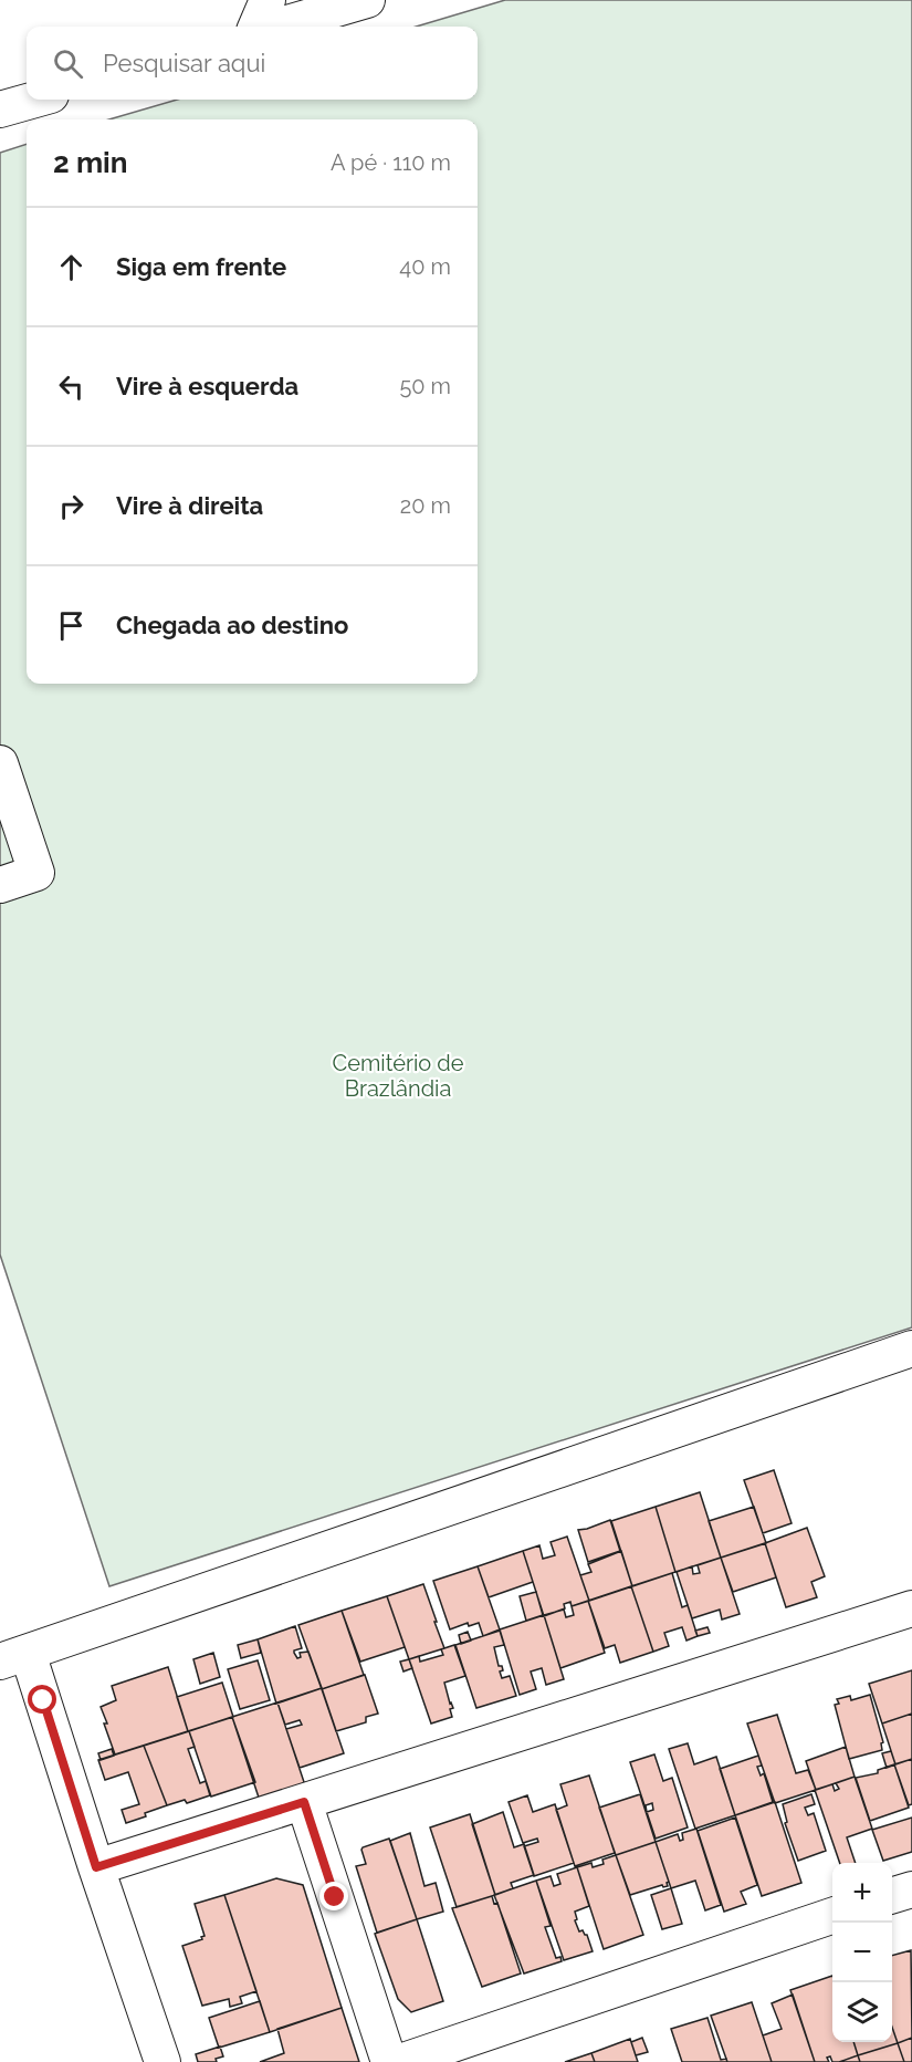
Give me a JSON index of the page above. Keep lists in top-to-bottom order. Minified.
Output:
{"parks":["Cemitério de Brazlândia"],"page":{"search":"Pesquisar aqui","heading":["2 min","A pé · 110 m"],"list":[["Siga em frente","40 m"],["Vire à esquerda","50 m"],["Vire à direita","20 m"],"Chegada ao destino"],"map_buttons":["+","−"]}}
